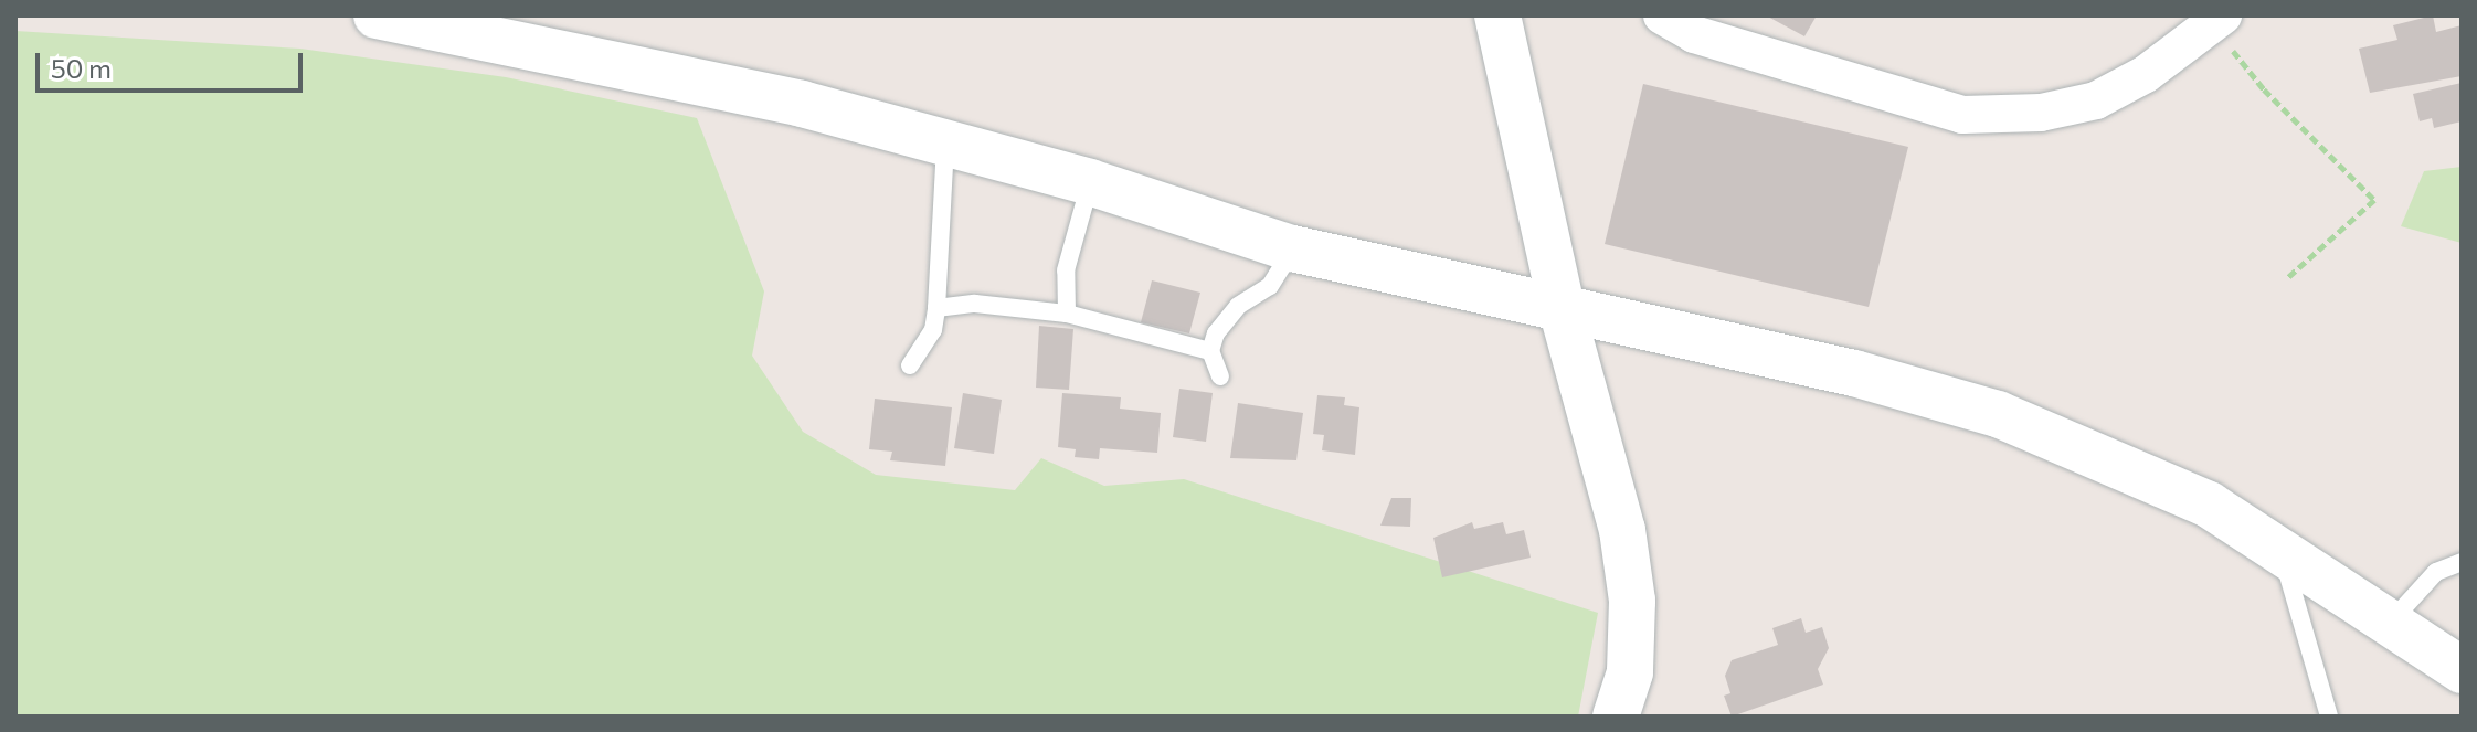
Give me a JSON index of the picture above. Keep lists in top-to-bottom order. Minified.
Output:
{"scale_bar":"50 m"}
